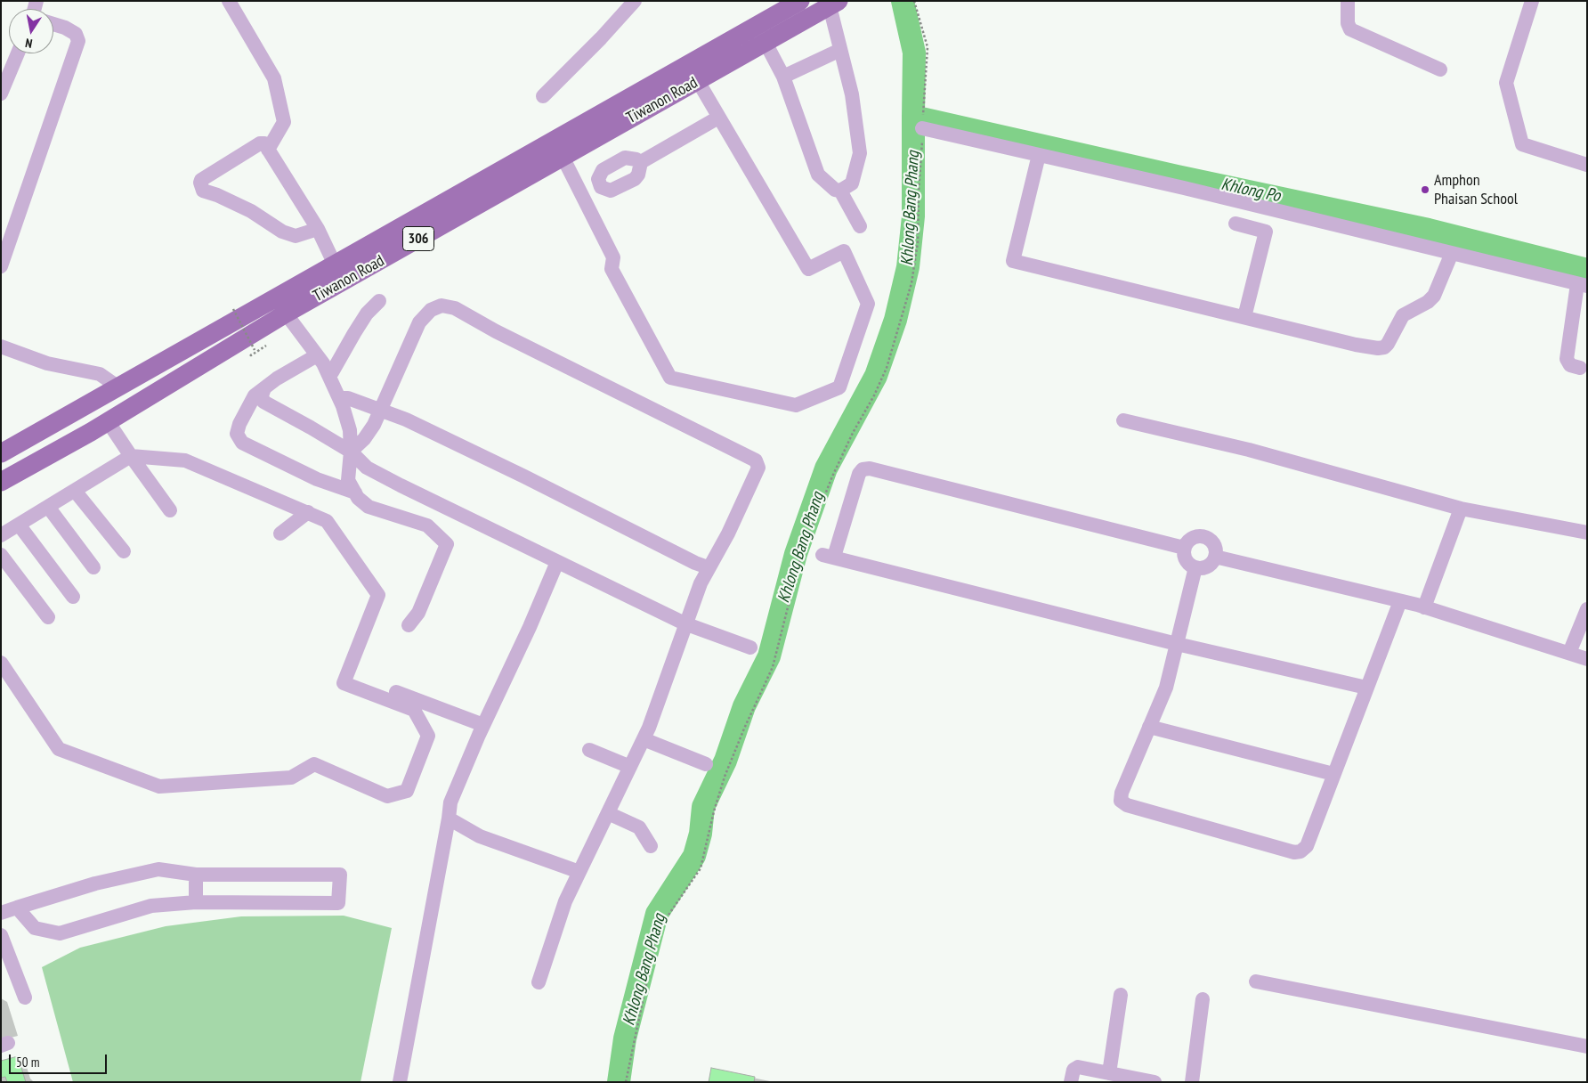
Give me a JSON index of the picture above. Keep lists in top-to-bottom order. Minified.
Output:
{"streets":{"main road":["Tiwanon Road","306"]},"water":["Khlong Po","Khlong Bang Phang"],"places":["Amphon Phaisan School"],"scale_bar":"50 m","north":"bottom"}
